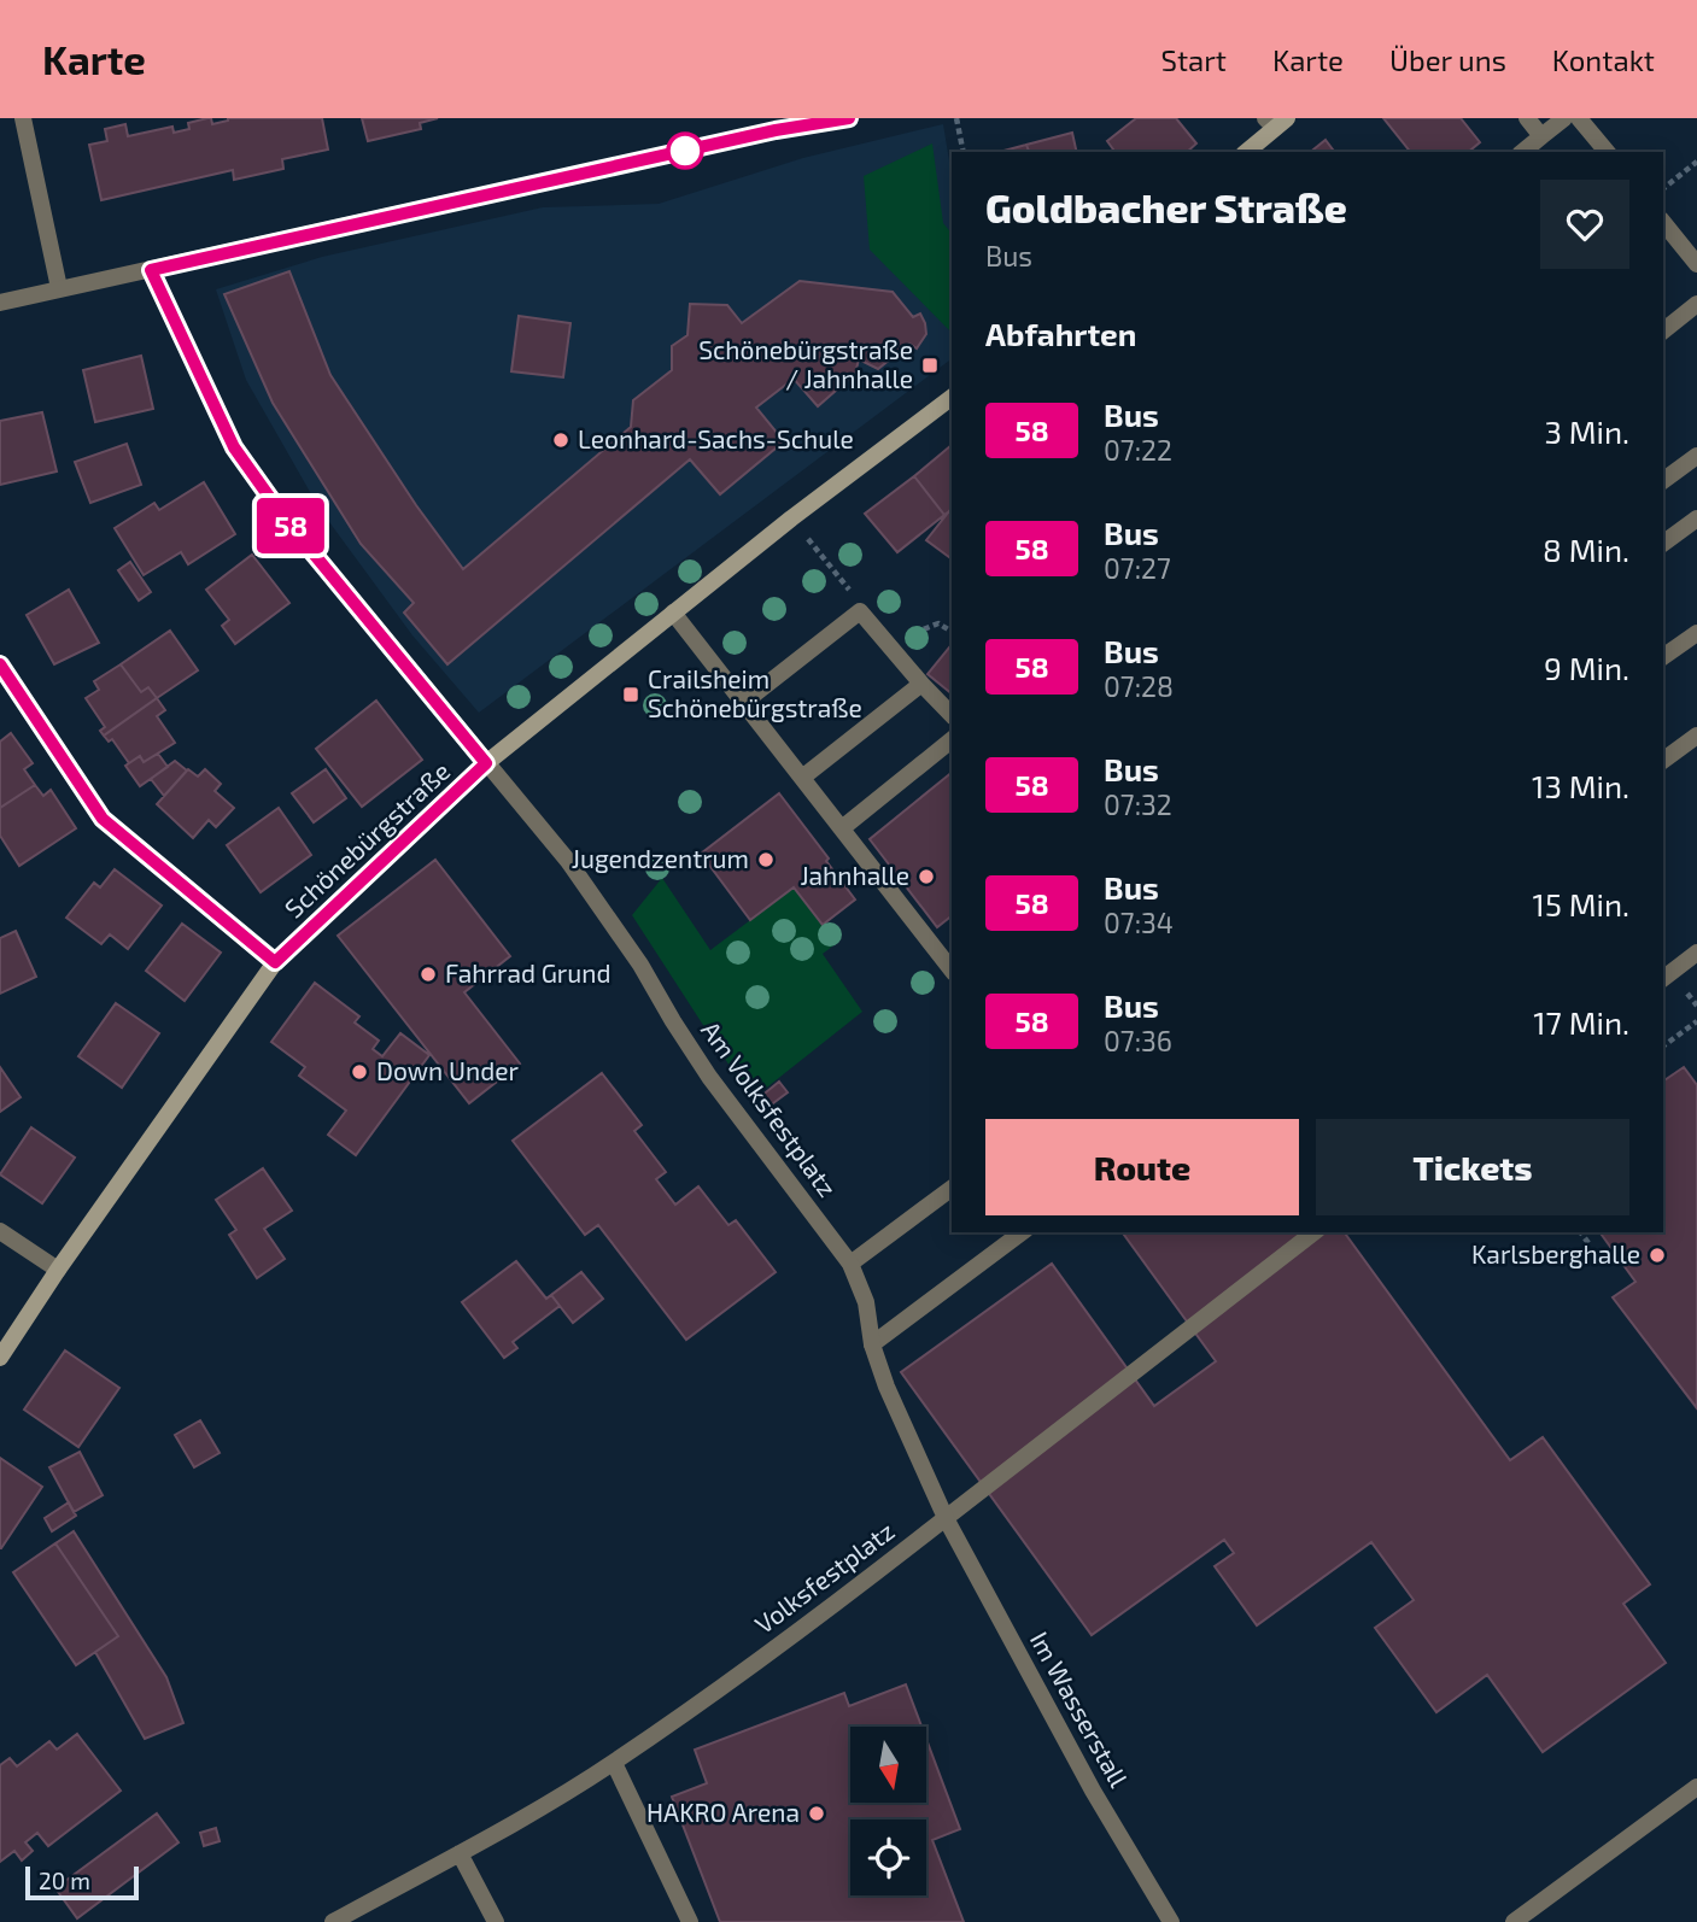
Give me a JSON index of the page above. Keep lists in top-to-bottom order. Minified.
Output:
{"streets":{"main road":["Schönebürgstraße"],"street":["Am Volksfestplatz","Volksfestplatz","Im Wasserstall"]},"crossings":[["Schönebürgstraße","Am Volksfestplatz"],["Am Volksfestplatz","Volksfestplatz"],["Am Volksfestplatz","Im Wasserstall"],["Volksfestplatz","Im Wasserstall"]],"places":{"transit":["Schönebürgstraße / Jahnhalle","Crailsheim Schönebürgstraße"],"other":["Leonhard-Sachs-Schule","Jugendzentrum","Jahnhalle","Fahrrad Grund","Down Under","Karlsberghalle","HAKRO Arena"]},"lines":["bus line 58"],"scale_bar":"20 m","north":"bottom","page":{"header":"Karte","nav":["Start","Karte","Über uns","Kontakt"],"on_map":"58","heading":[["Goldbacher Straße","Bus"],"Abfahrten"],"list":[{"mark":"58","name":"Bus","note":"07:22","value":"3 Min."},{"mark":"58","name":"Bus","note":"07:27","value":"8 Min."},{"mark":"58","name":"Bus","note":"07:28","value":"9 Min."},{"mark":"58","name":"Bus","note":"07:32","value":"13 Min."},{"mark":"58","name":"Bus","note":"07:34","value":"15 Min."},{"mark":"58","name":"Bus","note":"07:36","value":"17 Min."}],"buttons":["Route","Tickets"],"scale":"20 m"}}
